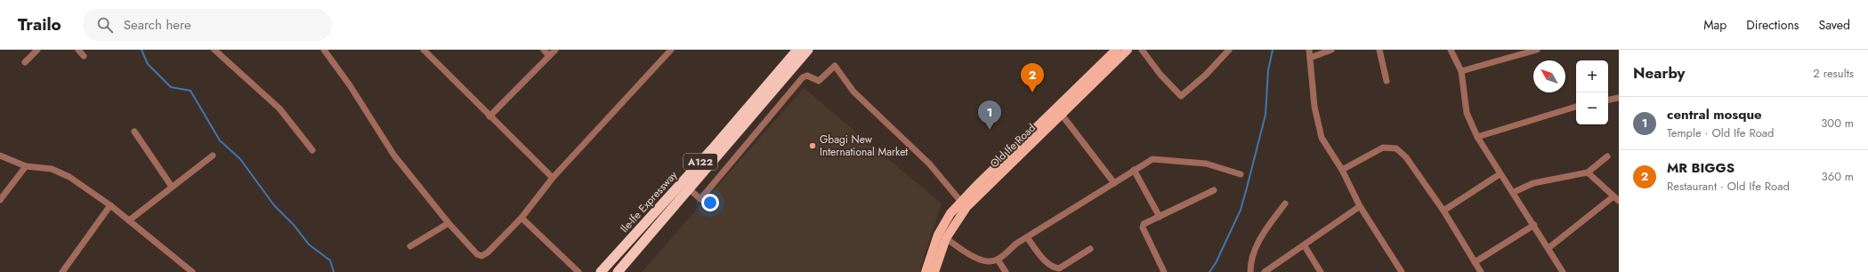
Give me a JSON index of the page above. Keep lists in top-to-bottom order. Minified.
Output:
{"streets":{"highway":["A122","Ile-Ife Expressway"],"main road":["Old Ife Road"]},"places":["Gbagi New International Market"],"north":"top left","page":{"header":"Trailo","search":"Search here","nav":["Map","Directions","Saved"],"heading":["Nearby","2 results"],"map_buttons":["+","−"],"pins":["2","1"],"list":[{"mark":"1","name":"central mosque","note":"Temple · Old Ife Road","value":"300 m"},{"mark":"2","name":"MR BIGGS","note":"Restaurant · Old Ife Road","value":"360 m"}]}}
